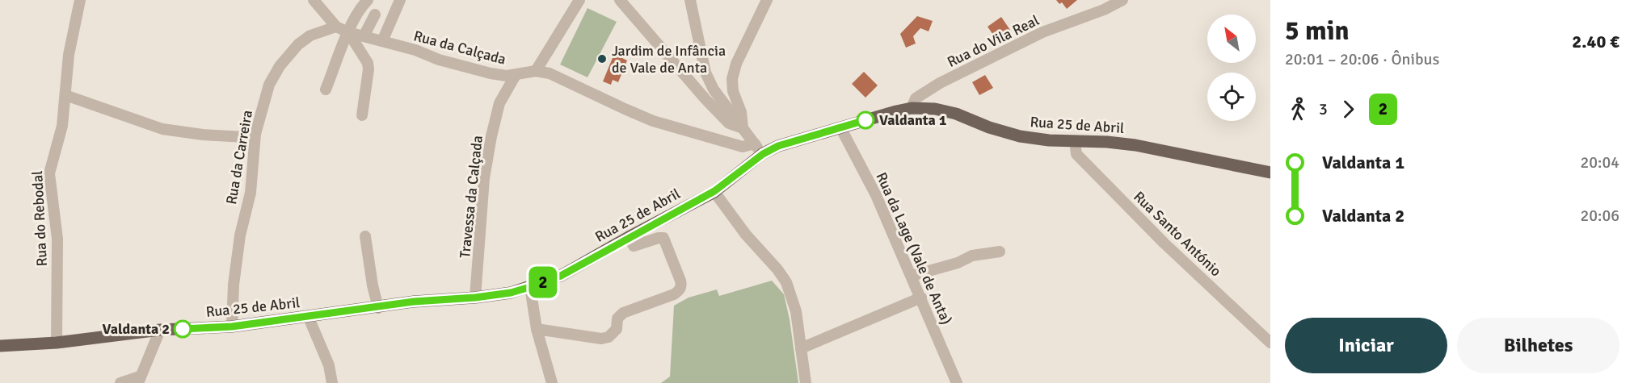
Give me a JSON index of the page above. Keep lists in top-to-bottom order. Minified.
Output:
{"streets":{"main road":["Rua 25 de Abril"],"street":["Rua do Vila Real","Rua da Calçada","Rua da Carreira","Travessa da Calçada","Rua do Rebodal","Rua Santo António","Rua da Lage (Vale de Anta)"]},"crossings":[["Rua do Vila Real","Rua 25 de Abril"],["Rua da Calçada","Rua da Carreira"],["Rua da Calçada","Travessa da Calçada"],["Rua 25 de Abril","Rua da Carreira"],["Rua 25 de Abril","Travessa da Calçada"],["Rua 25 de Abril","Rua do Rebodal"],["Rua 25 de Abril","Rua Santo António"],["Rua 25 de Abril","Rua da Lage (Vale de Anta)"]],"places":["Jardim de Infância de Vale de Anta","Valdanta 1","Valdanta 2"],"lines":["bus line 2"],"north":"top left","page":{"on_map":"2","heading":["5 min","20:01 – 20:06 · Ônibus","2.40 €"],"legs":["3","2"],"list":[{"name":"Valdanta 1","value":"20:04"},{"name":"Valdanta 2","value":"20:06"}],"buttons":["Iniciar","Bilhetes"]}}
